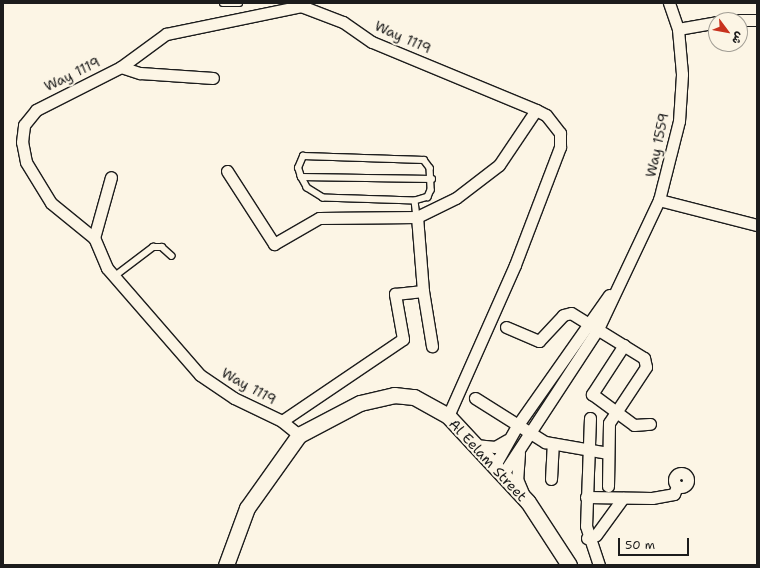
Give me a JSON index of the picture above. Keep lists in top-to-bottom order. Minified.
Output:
{"streets":{"main road":["Al Eelam Street"],"street":["Way 1119","Way 1559"]},"crossings":[["Way 1119","Al Eelam Street"],["Way 1559","Al Eelam Street"]],"scale_bar":"50 m","north":"bottom right"}
